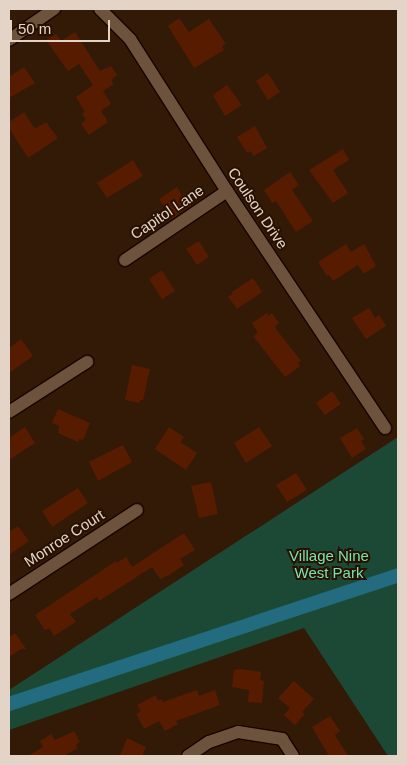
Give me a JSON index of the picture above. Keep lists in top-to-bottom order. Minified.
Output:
{"streets":{"street":["Coulson Drive","Capitol Lane","Monroe Court"]},"crossings":[["Coulson Drive","Capitol Lane"]],"parks":["Village Nine West Park"],"scale_bar":"50 m"}
